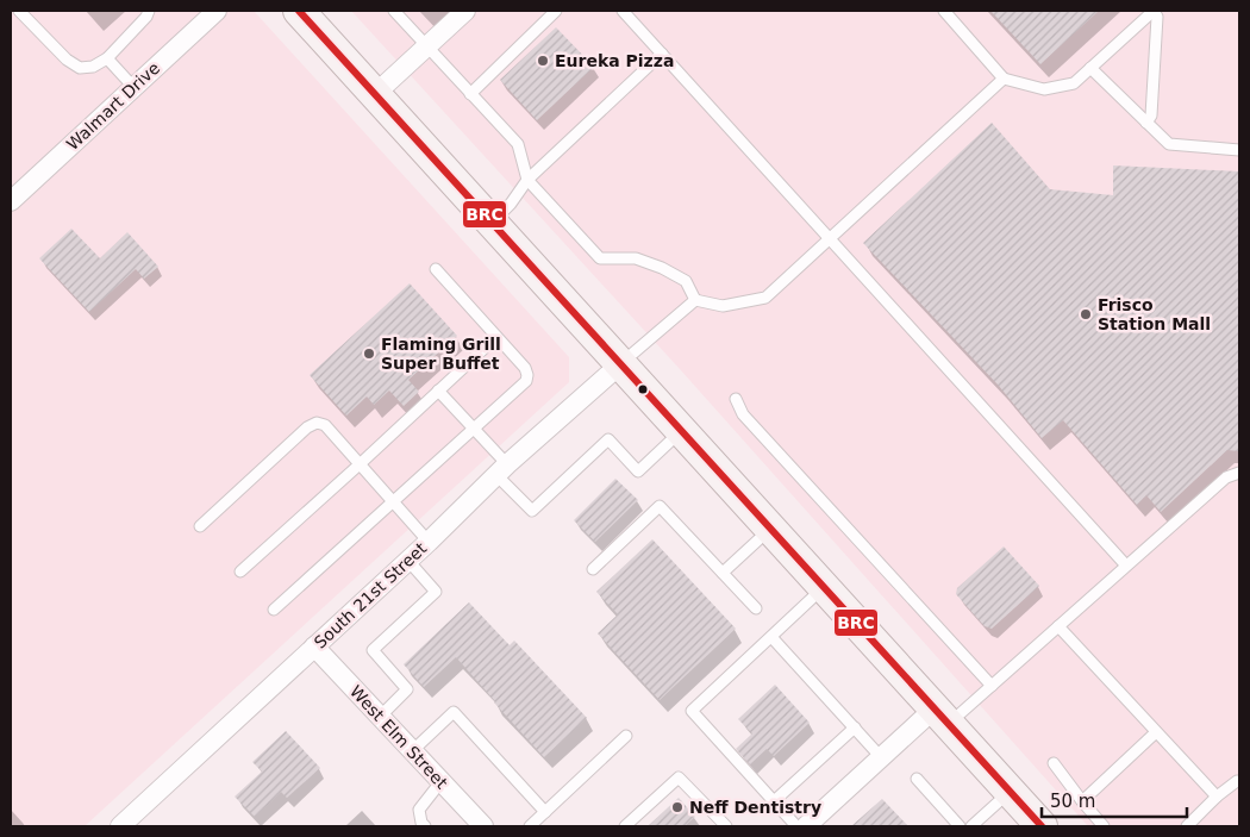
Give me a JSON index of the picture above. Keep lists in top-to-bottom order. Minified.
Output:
{"streets":{"street":["Walmart Drive","South 21st Street","West Elm Street"]},"crossings":[["South 21st Street","West Elm Street"]],"places":["Eureka Pizza","Frisco Station Mall","Flaming Grill Super Buffet","Neff Dentistry"],"lines":["transit line BRC"],"scale_bar":"50 m"}
